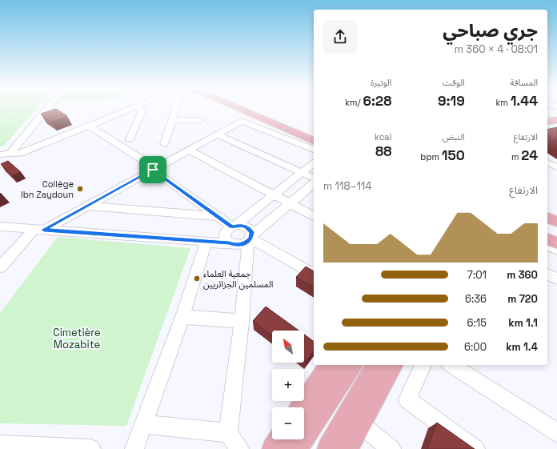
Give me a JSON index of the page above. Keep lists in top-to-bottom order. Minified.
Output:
{"parks":["Cimetière Mozabite"],"places":["Collège Ibn Zaydoun","جمعية العلماء المسلمين الجزائريين"],"north":"top left","page":{"heading":["جري صباحي","08:01 · 4 × 360 m"],"stats":[["المسافة","1.44 km"],["الوقت","9:19"],["الوتيرة","6:28 /km"],["الارتفاع","24 m"],["النبض","150 bpm"],["kcal","88"]],"chart":["الارتفاع","114–118 m"],"list":[{"name":"360 m","note":"7:01"},{"name":"720 m","note":"6:36"},{"name":"1.1 km","note":"6:15"},{"name":"1.4 km","note":"6:00"}],"map_buttons":["+","−"]}}
